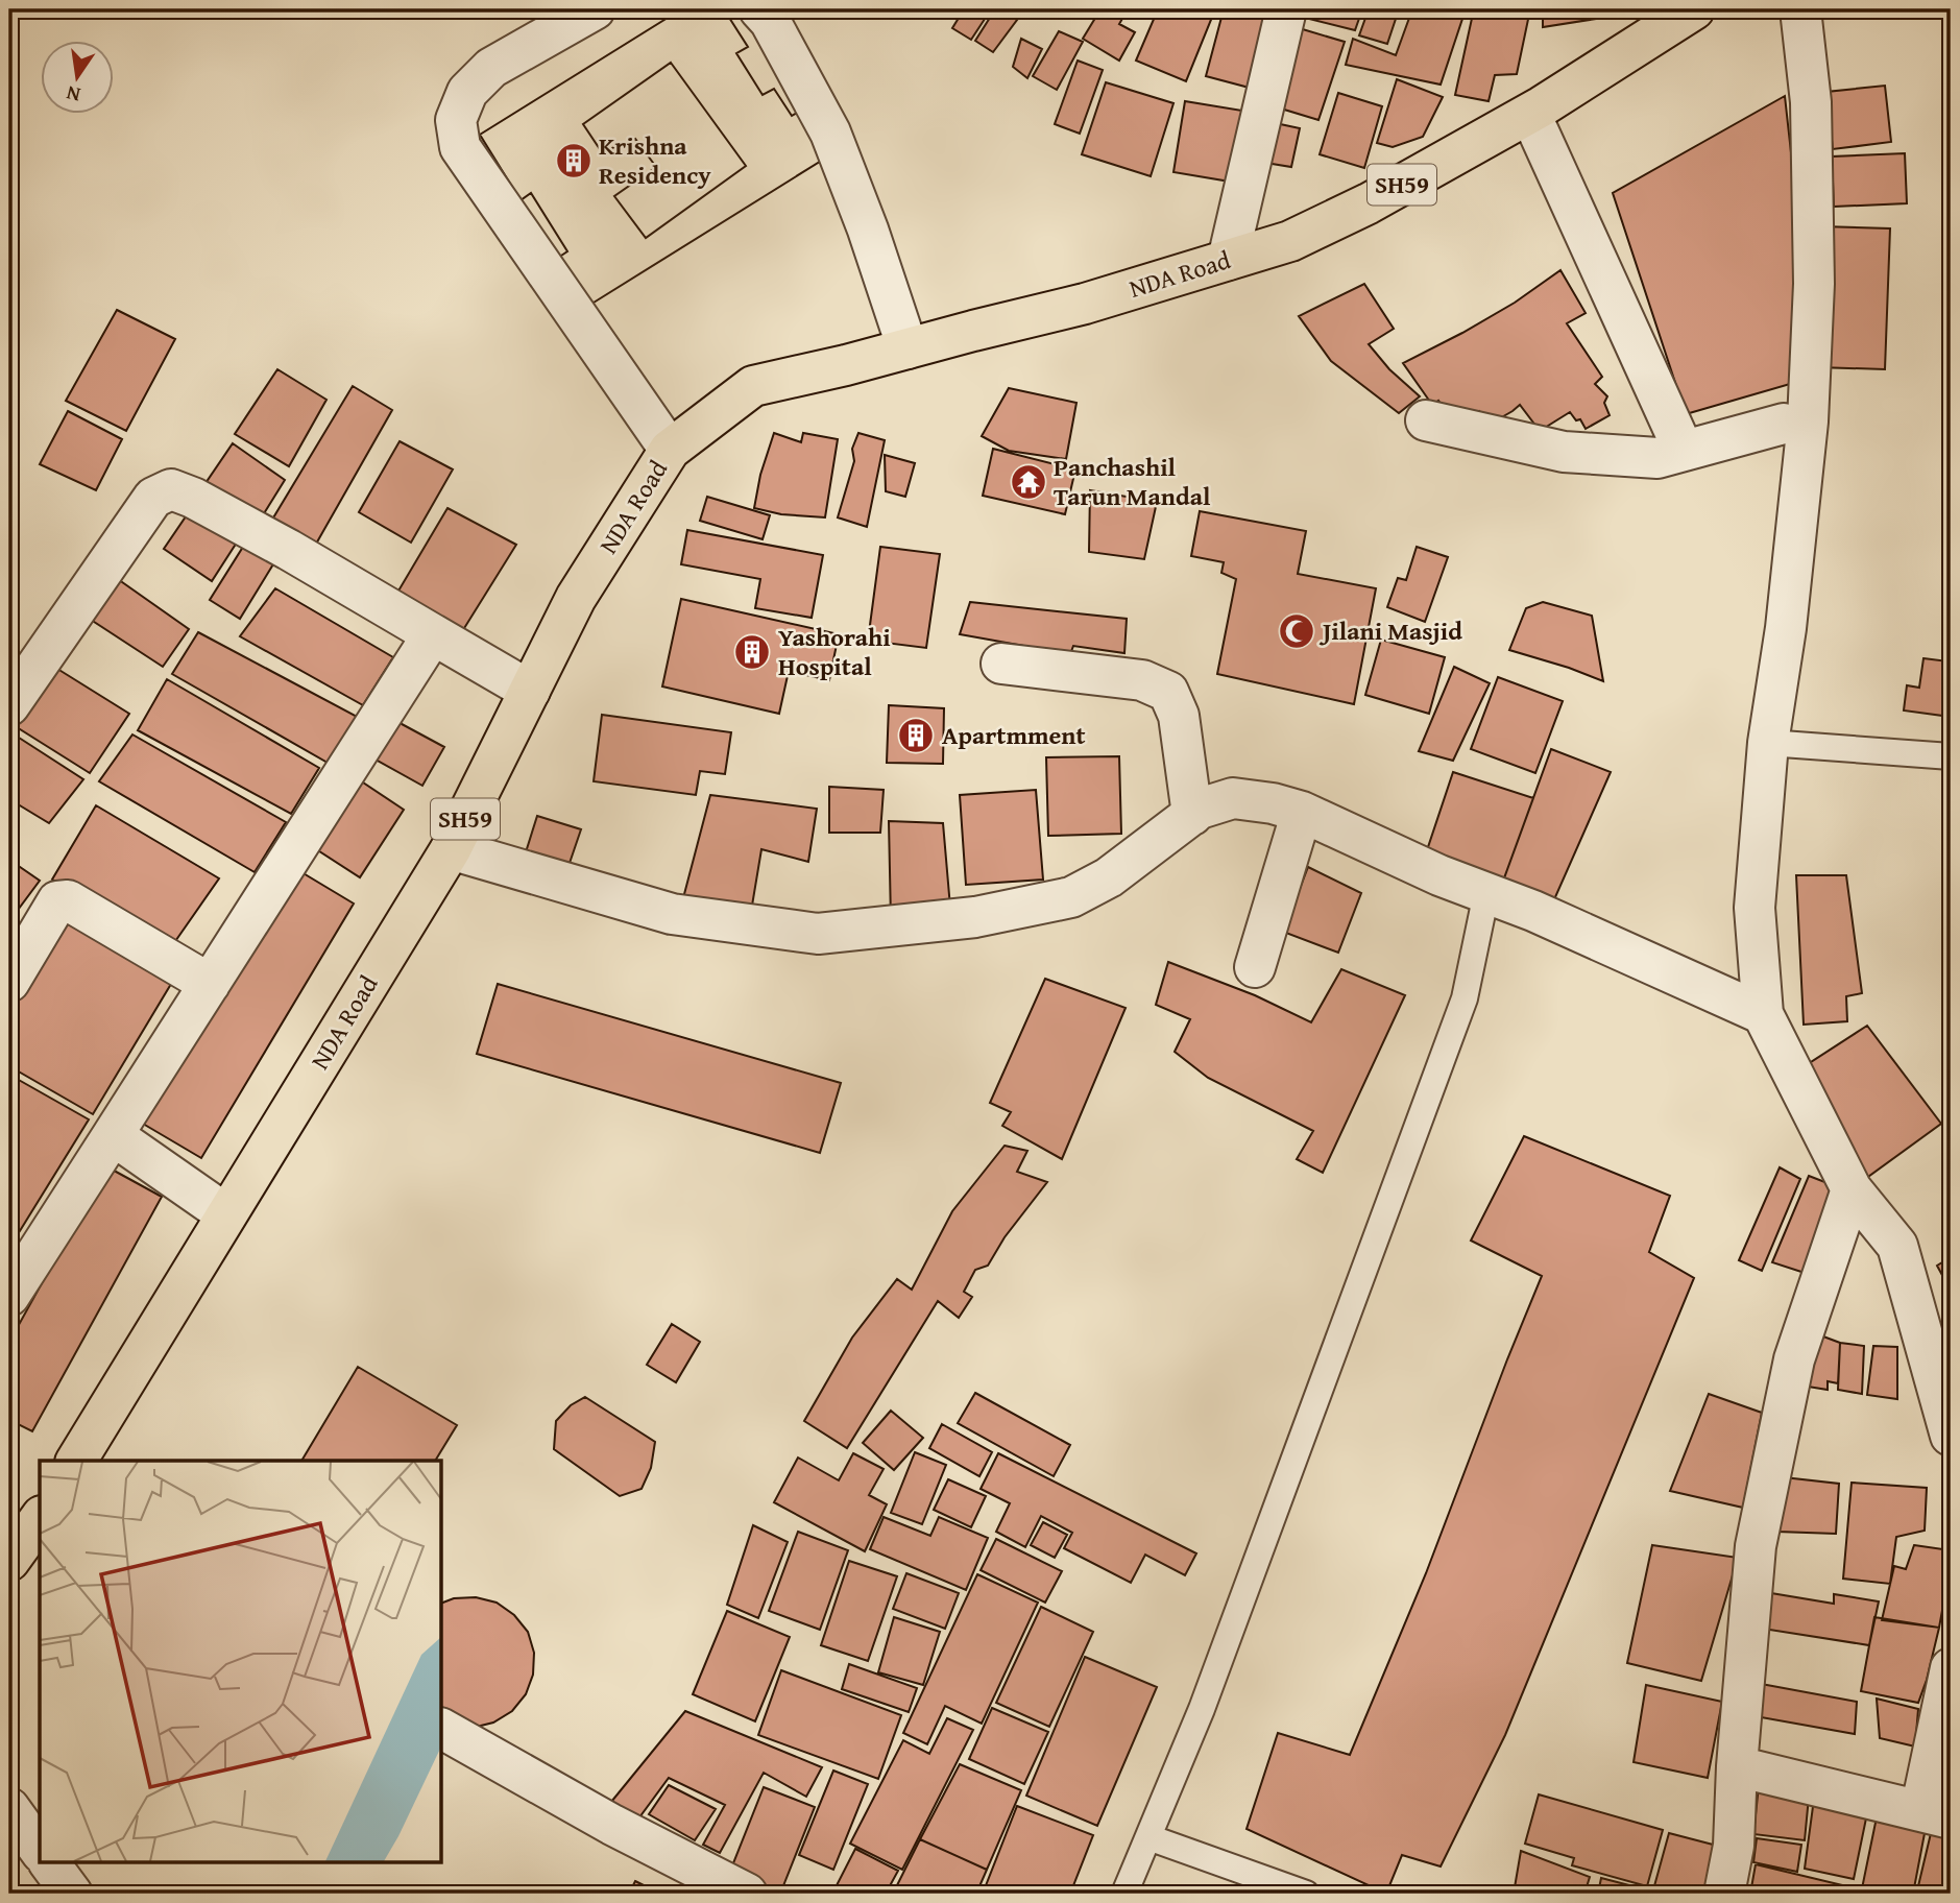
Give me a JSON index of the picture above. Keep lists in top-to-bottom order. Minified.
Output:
{"streets":{"main road":["SH59","NDA Road"]},"places":{"building":["Krishna Residency","Yashorahi Hospital","Apartmment"],"temple":["Panchashil Tarun Mandal"],"mosque":["Jilani Masjid"]},"north":"bottom"}
